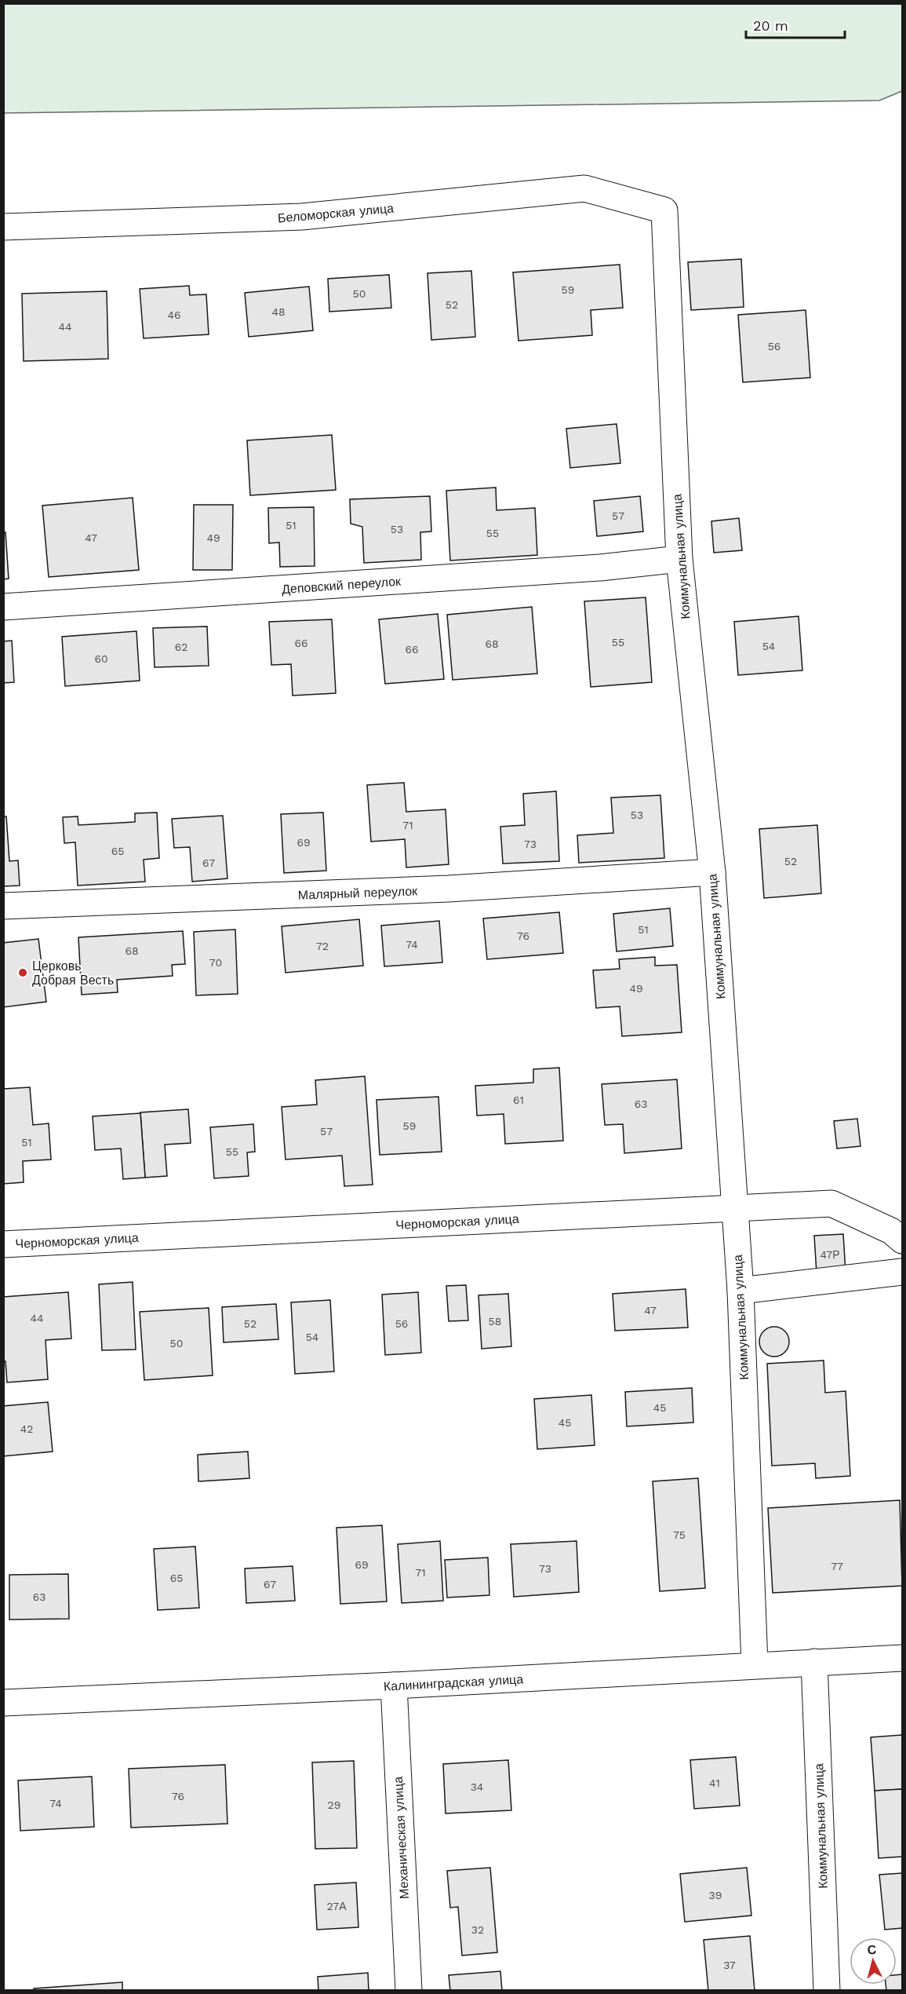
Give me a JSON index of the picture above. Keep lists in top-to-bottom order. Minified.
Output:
{"streets":{"street":["Беломорская улица","Коммунальная улица","Деповский переулок","Малярный переулок","Черноморская улица","Калининградская улица","Механическая улица"]},"crossings":[["Беломорская улица","Коммунальная улица"],["Коммунальная улица","Деповский переулок"],["Коммунальная улица","Малярный переулок"],["Коммунальная улица","Черноморская улица"],["Коммунальная улица","Калининградская улица"],["Калининградская улица","Механическая улица"]],"places":["Церковь Добрая Весть"],"house_numbers":["59","50","52","48","46","44","56","57","51","53","55","47","49","55","66","68","54","62","66","60","53","71","69","73","65","52","67","51","76","74","72","68","70","49","61","63","59","57","51","55","47Р","47","44","58","52","56","54","50","45","45","42","75","69","77","73","71","65","67","63","41","34","76","74","29","39","27А","32","37"],"scale_bar":"20 m","north":"top"}
